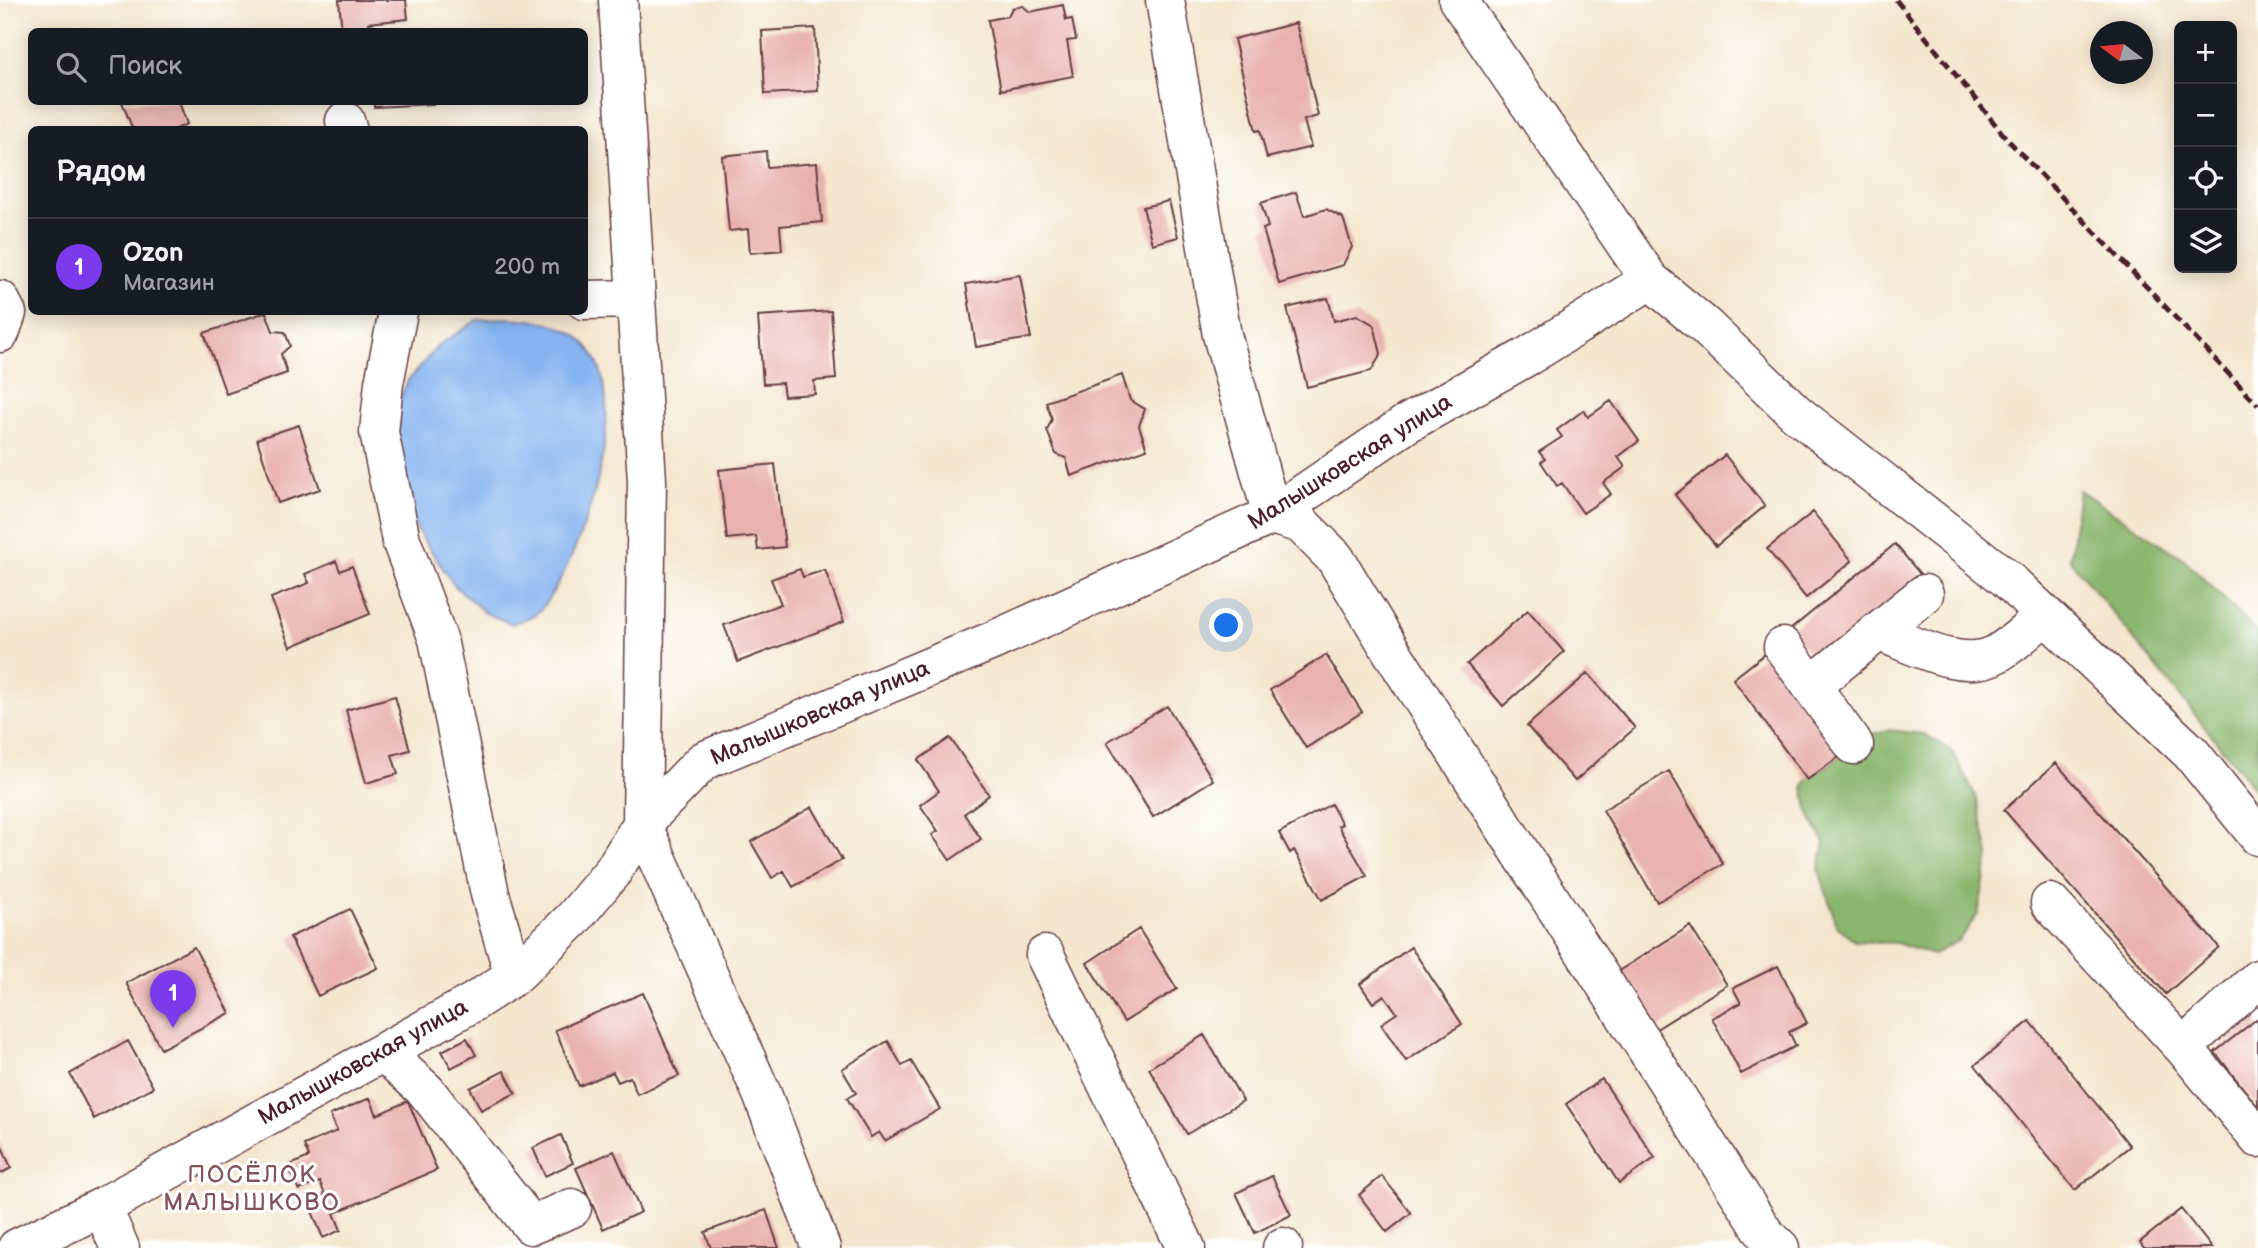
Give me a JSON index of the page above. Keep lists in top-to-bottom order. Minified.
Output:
{"streets":{"street":["Малышковская улица"]},"districts":["ПОСЁЛОК МАЛЫШКОВО"],"north":"left","page":{"map_buttons":["+","−"],"search":"Поиск","heading":"Рядом","list":[{"mark":"1","name":"Ozon","note":"Магазин","value":"200 m"}],"pins":"1"}}
